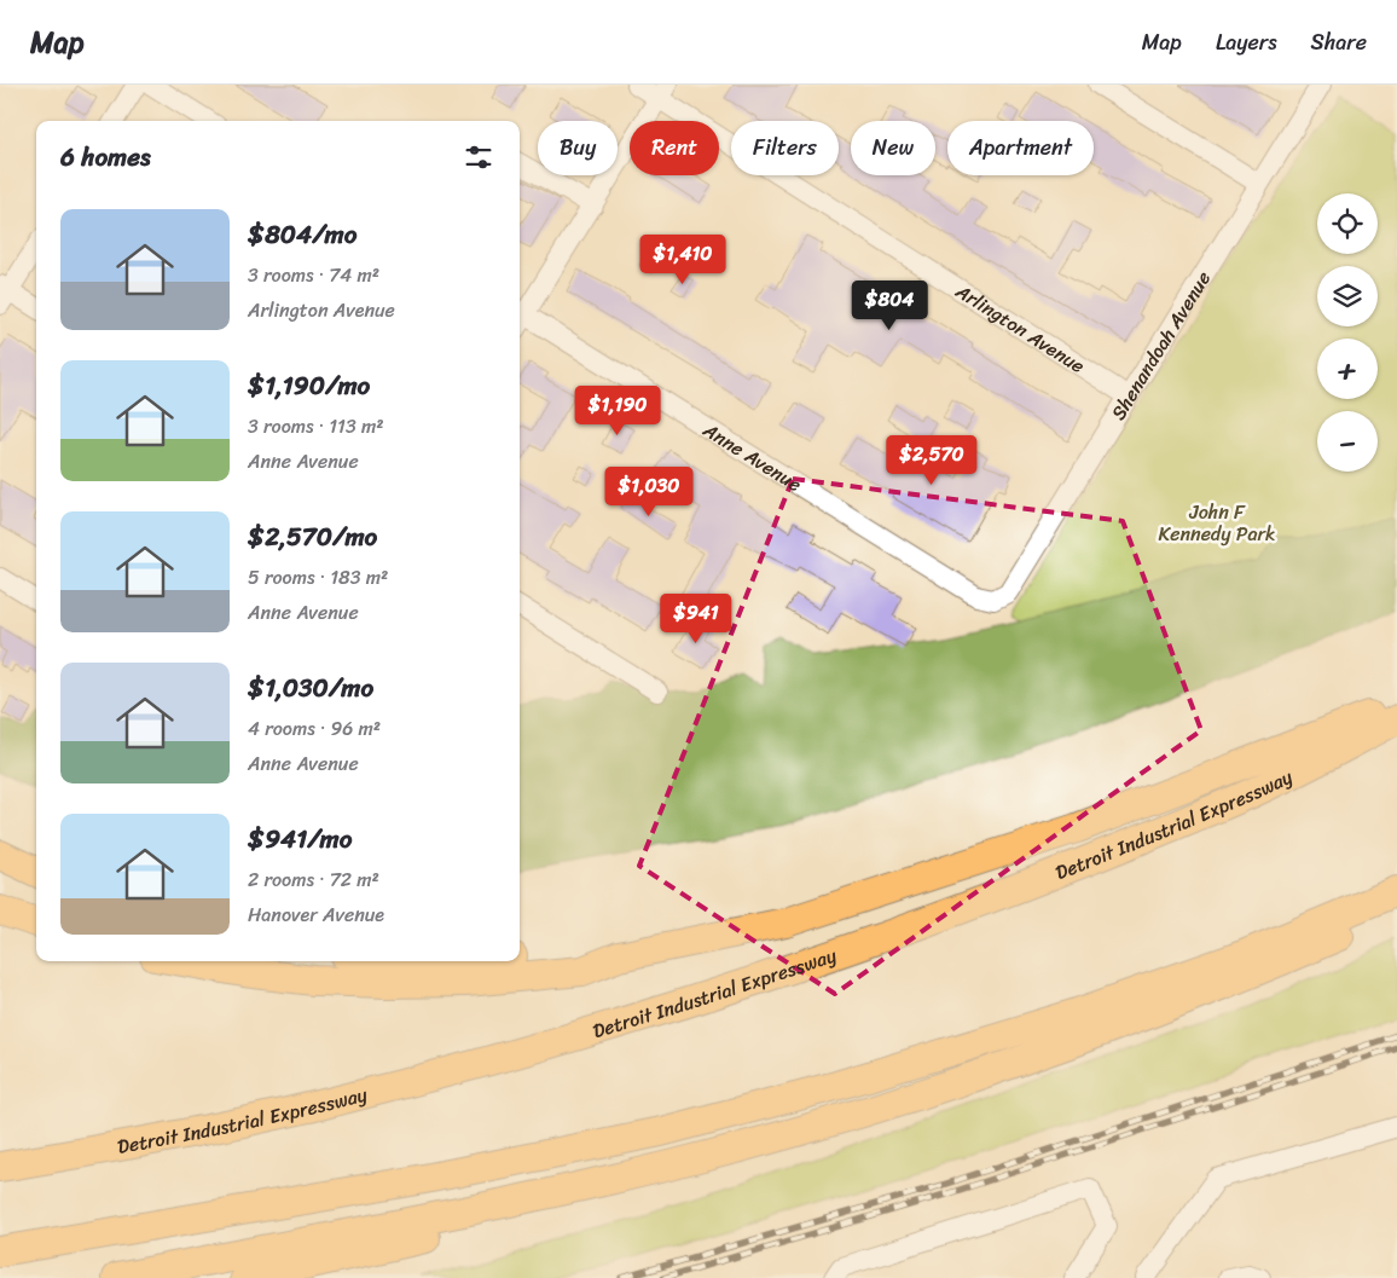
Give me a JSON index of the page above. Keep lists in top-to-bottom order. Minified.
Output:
{"streets":{"highway":["Detroit Industrial Expressway"],"street":["Arlington Avenue","Shenandoah Avenue","Anne Avenue"]},"crossings":[["Arlington Avenue","Shenandoah Avenue"],["Shenandoah Avenue","Anne Avenue"]],"parks":["John F Kennedy Park"],"page":{"header":"Map","nav":["Map","Layers","Share"],"chip":["Buy","Rent","Filters","New","Apartment"],"heading":"6 homes","map_buttons":["+","−"],"list":[{"name":"$804/mo","note":"3 rooms · 74 m² · Arlington Avenue"},{"name":"$1,190/mo","note":"3 rooms · 113 m² · Anne Avenue"},{"name":"$2,570/mo","note":"5 rooms · 183 m² · Anne Avenue"},{"name":"$1,030/mo","note":"4 rooms · 96 m² · Anne Avenue"},{"name":"$941/mo","note":"2 rooms · 72 m² · Hanover Avenue"}],"price":["$1,410","$804","$1,190","$2,570","$1,030","$941"]}}
